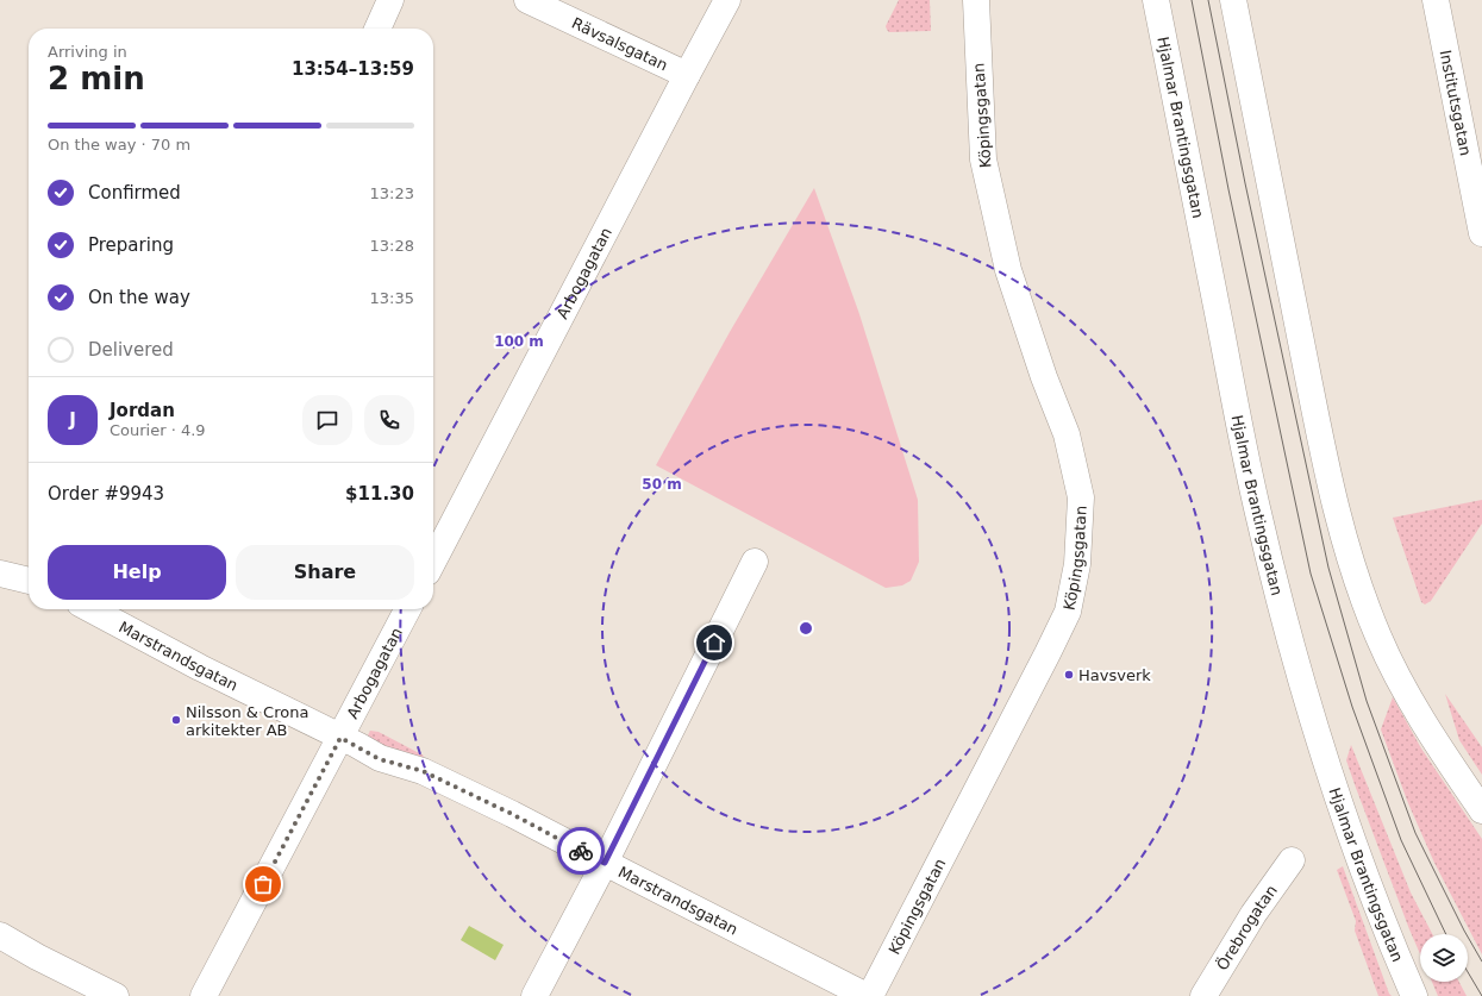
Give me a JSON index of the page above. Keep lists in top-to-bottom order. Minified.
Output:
{"streets":{"street":["Rävsalsgatan","Institutsgatan","Köpingsgatan","Hjalmar Brantingsgatan","Arbogagatan","Marstrandsgatan","Örebrogatan"]},"crossings":[["Rävsalsgatan","Arbogagatan"],["Arbogagatan","Marstrandsgatan"]],"places":["Havsverk","Nilsson & Crona arkitekter AB"],"page":{"heading":["2 min","Arriving in","13:54–13:59"],"panel":["Jordan","Courier · 4.9","Order #9943","$11.30"],"bar":"On the way · 70 m","list":[["Confirmed","13:23"],["Preparing","13:28"],["On the way","13:35"],"Delivered"],"round":"J","buttons":["Help","Share"]},"rings":["100 m","50 m"]}
